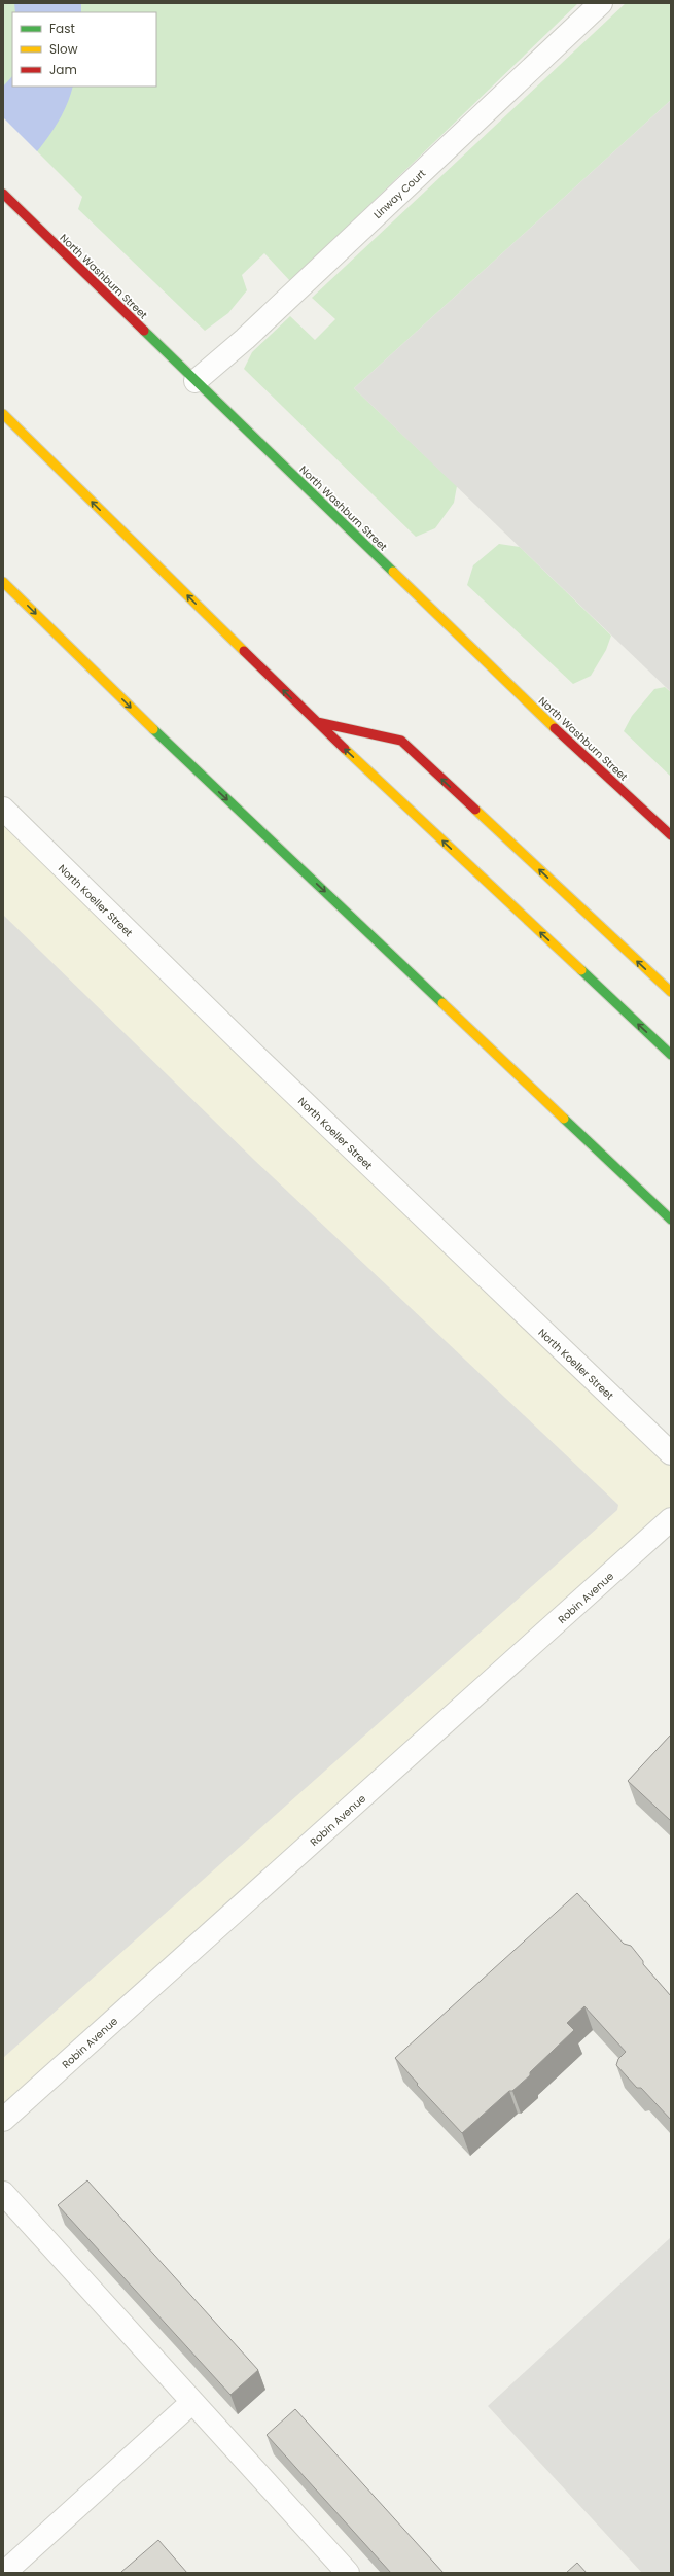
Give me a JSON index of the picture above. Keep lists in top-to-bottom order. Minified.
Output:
{"streets":{"main road":["North Washburn Street"],"street":["Linway Court","North Koeller Street","Robin Avenue"]},"crossings":[["Linway Court","North Washburn Street"]],"legend":["Fast","Slow","Jam"]}
